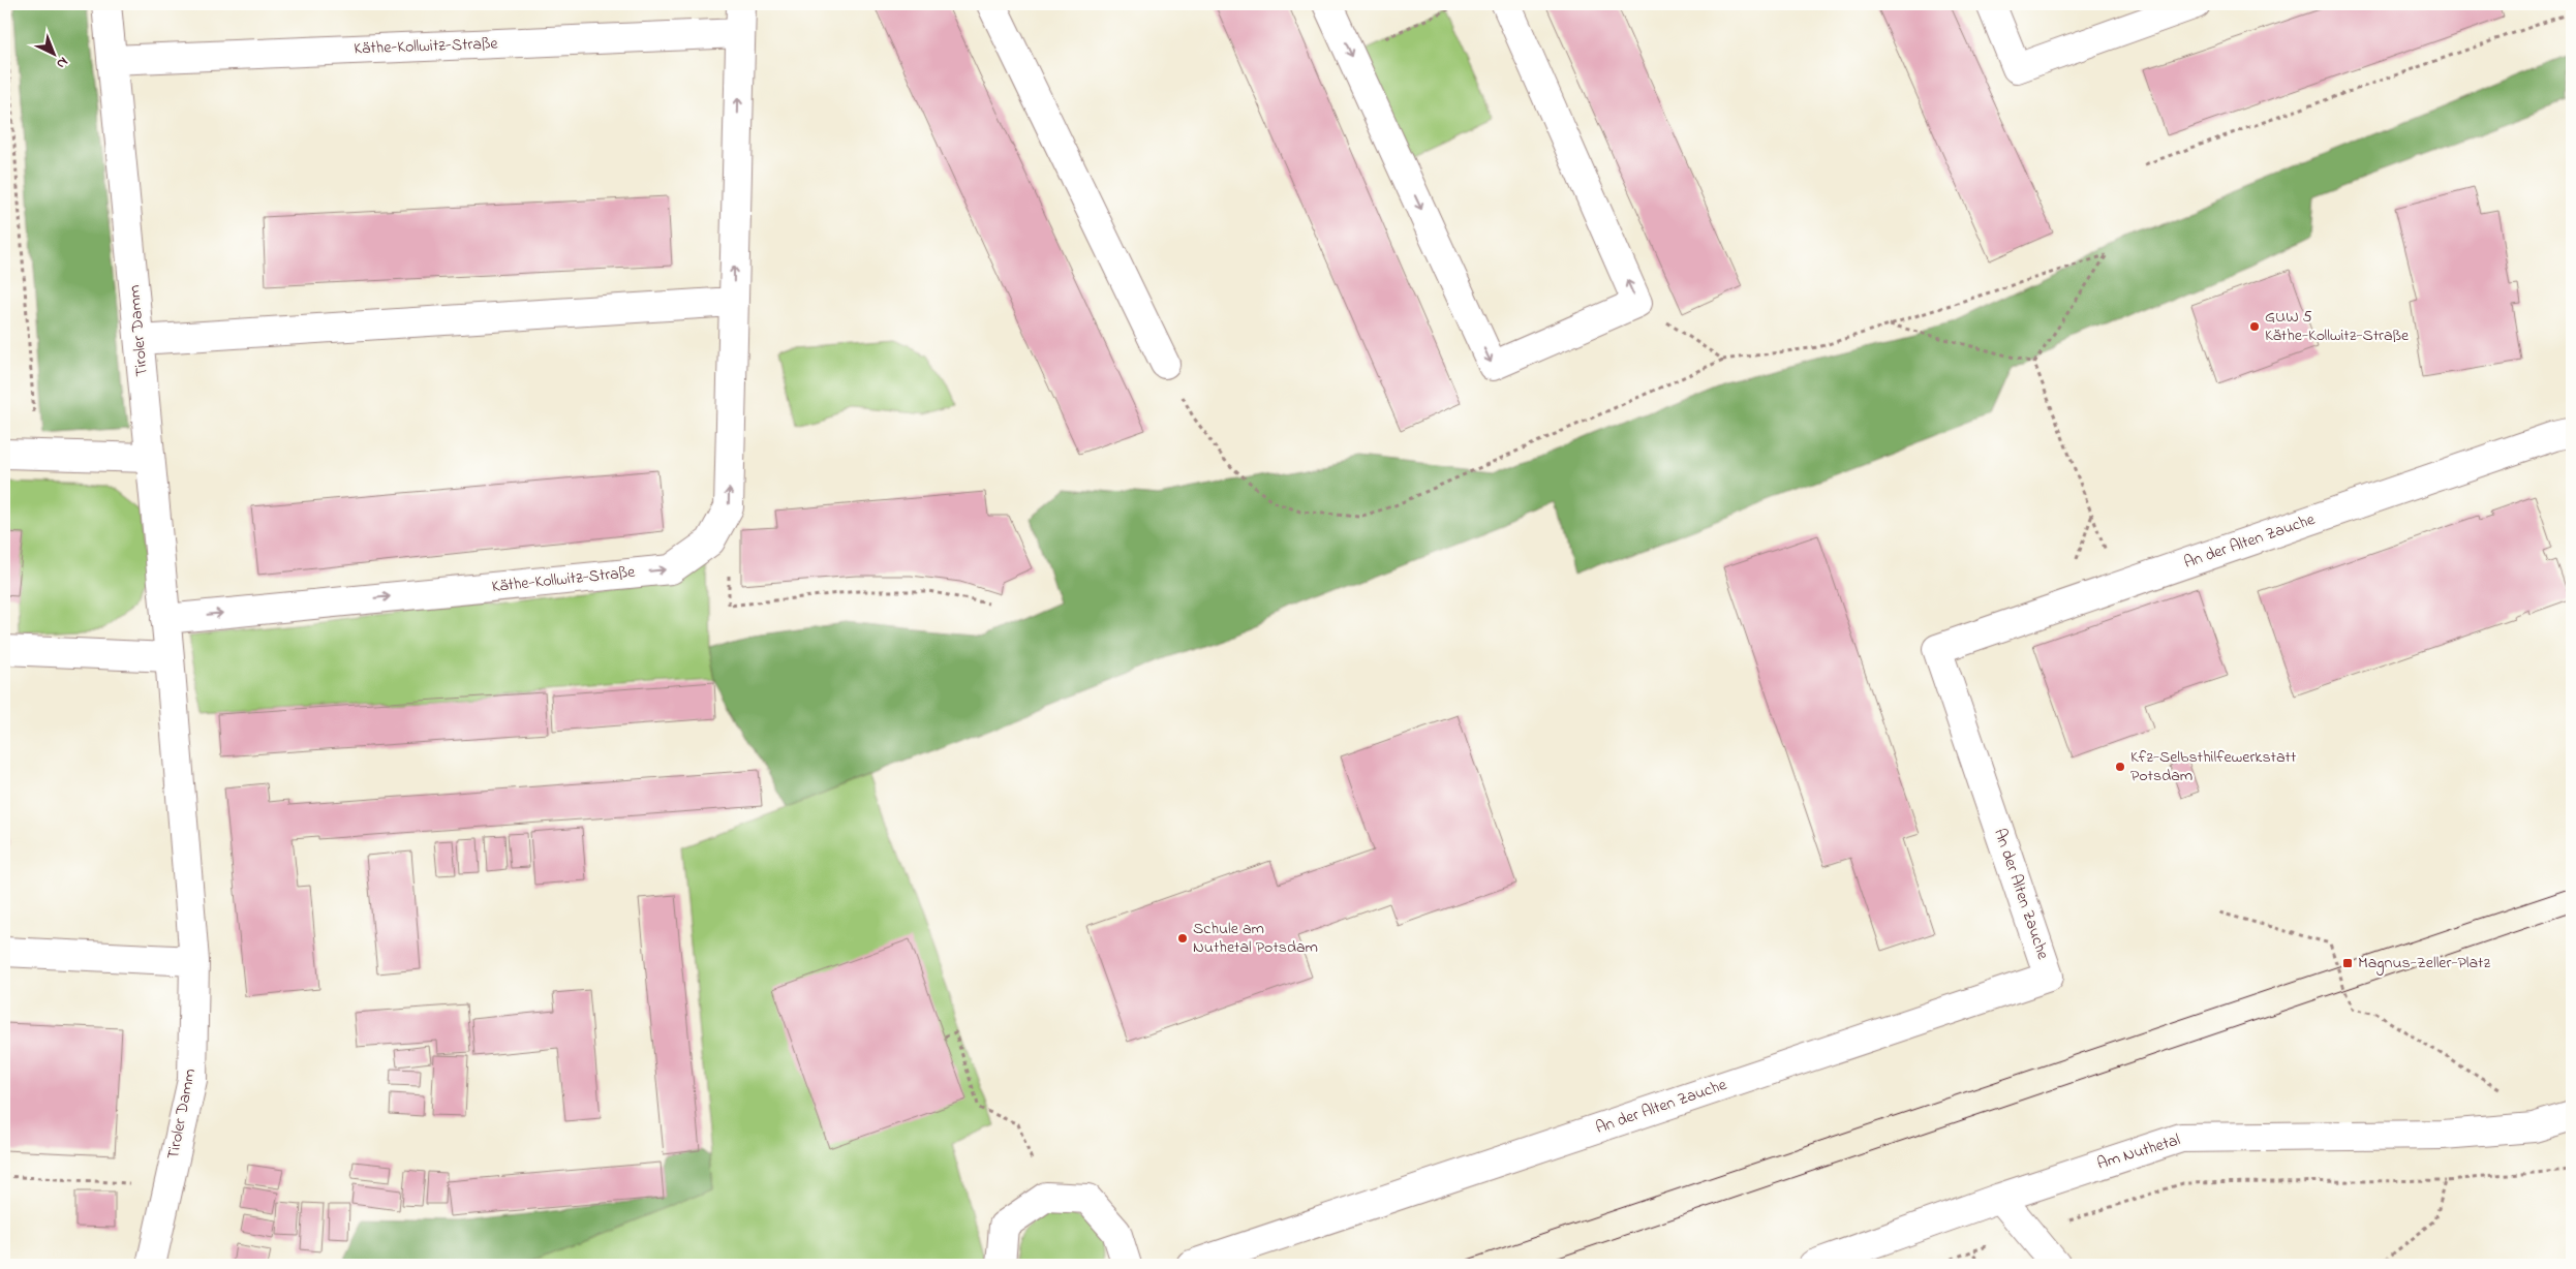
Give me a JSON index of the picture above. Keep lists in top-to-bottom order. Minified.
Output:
{"streets":{"street":["Käthe-Kollwitz-Straße","Tiroler Damm","An der Alten Zauche","Am Nuthetal"]},"crossings":[["Käthe-Kollwitz-Straße","Tiroler Damm"]],"places":{"other":["GUW 5 Käthe-Kollwitz-Straße","Kfz-Selbsthilfewerkstatt Potsdam","Schule am Nuthetal Potsdam"],"transit":["Magnus-Zeller-Platz"]},"north":"bottom right"}
